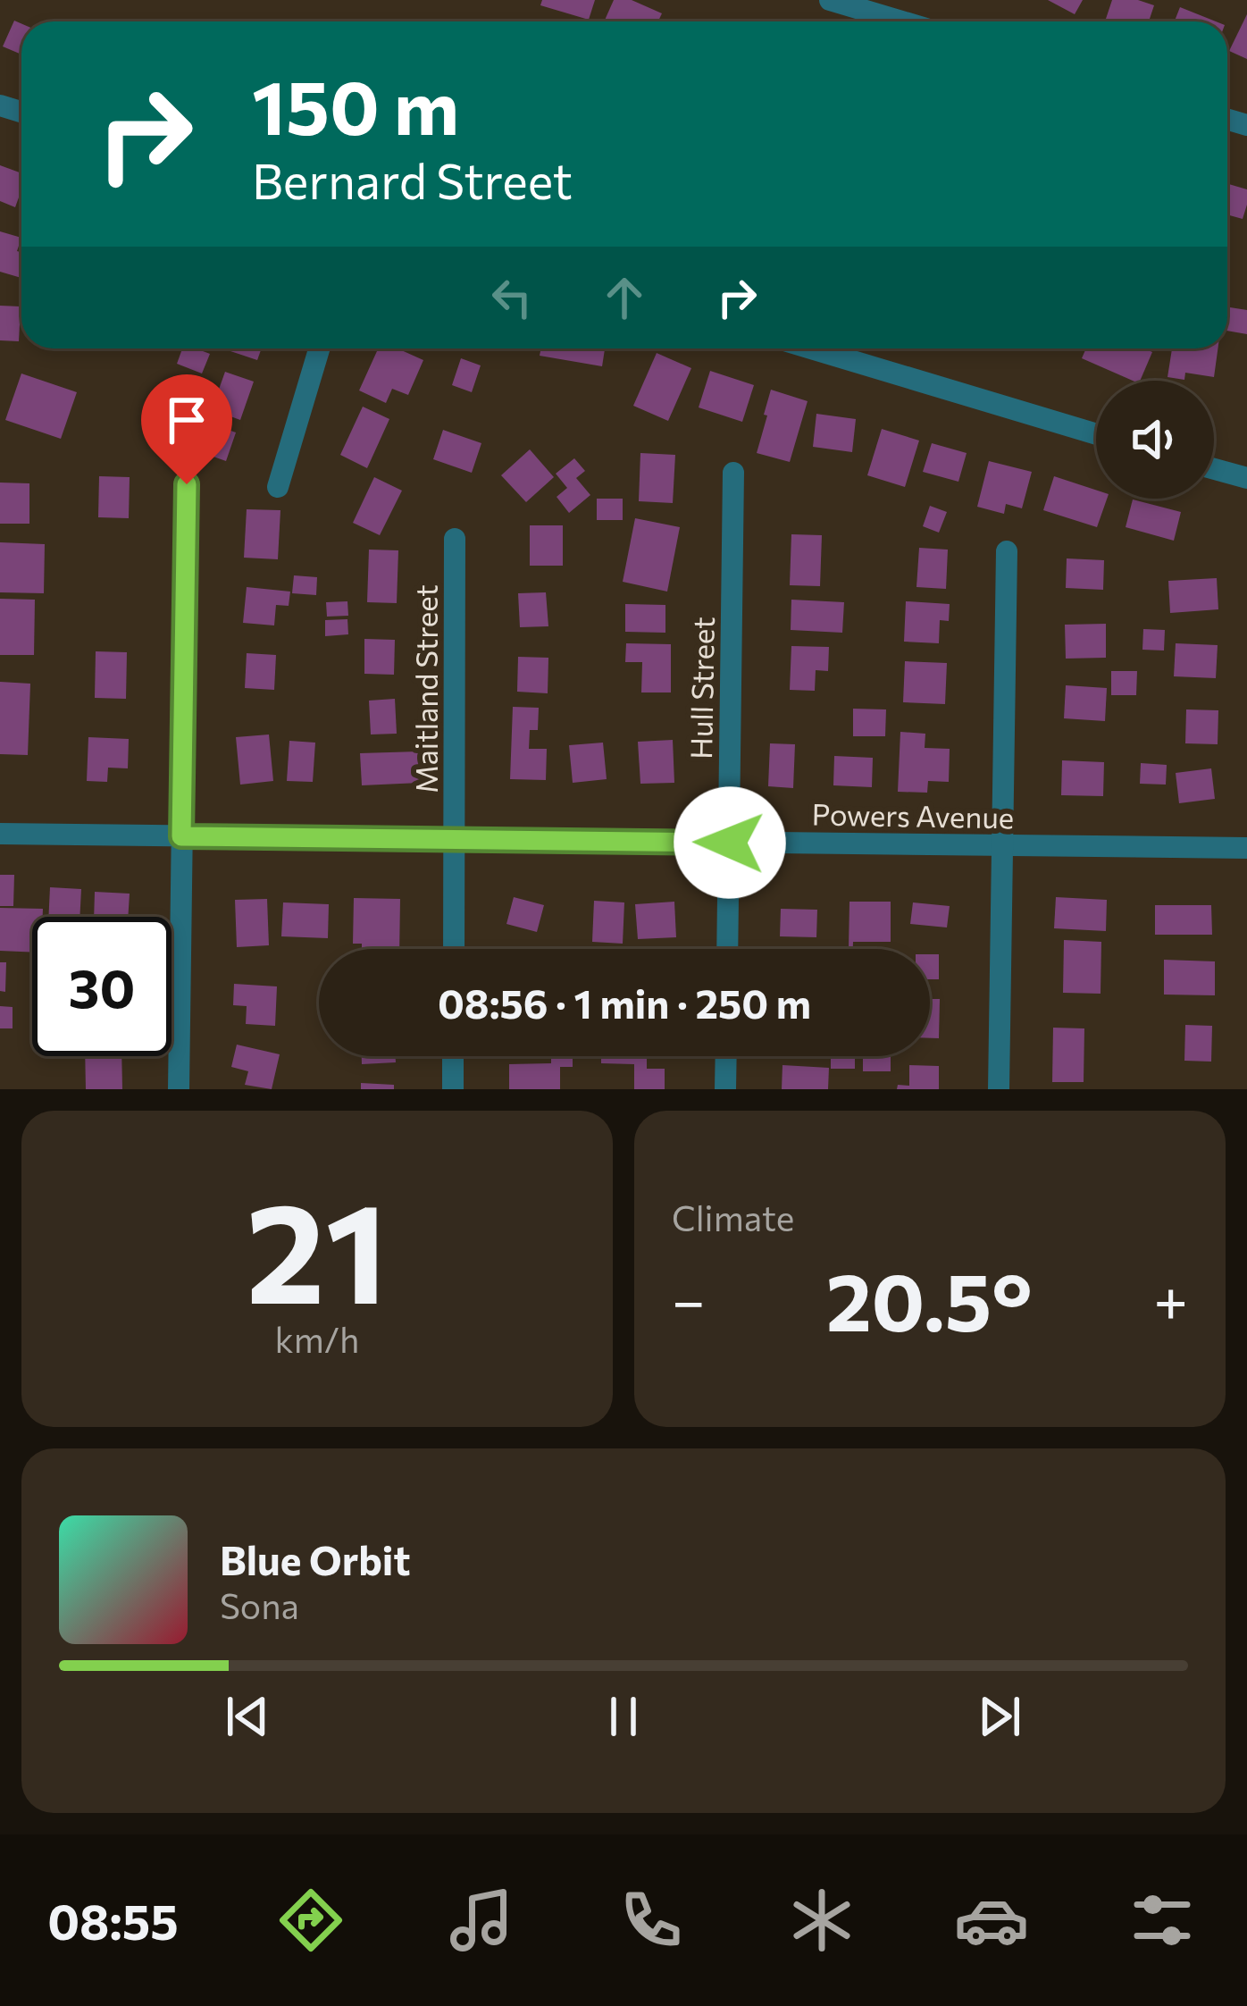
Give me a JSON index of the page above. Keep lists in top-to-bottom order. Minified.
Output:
{"streets":{"street":["Hull Street","Maitland Street","Powers Avenue"]},"crossings":[["Hull Street","Powers Avenue"],["Maitland Street","Powers Avenue"]],"page":{"turn":["150 m","Bernard Street"],"limit":"30","trip":"08:56 · 1 min · 250 m","tile":[["21","km/h"],"Climate"],"heat":["−","20.5°","+"],"song":["Blue Orbit","Sona"],"tabs":"08:55"}}
